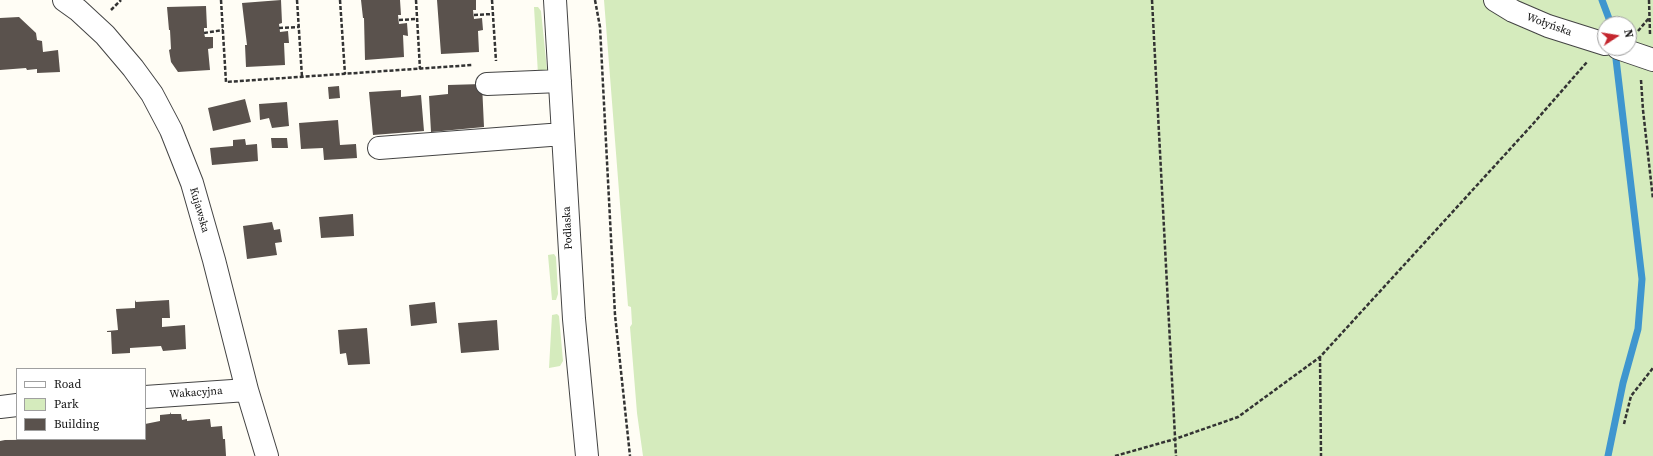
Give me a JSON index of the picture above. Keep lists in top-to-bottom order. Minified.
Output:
{"streets":{"street":["Wołyńska","Kujawska","Podlaska","Wakacyjna"]},"crossings":[["Kujawska","Wakacyjna"]],"legend":["Road","Park","Building"],"north":"right"}
